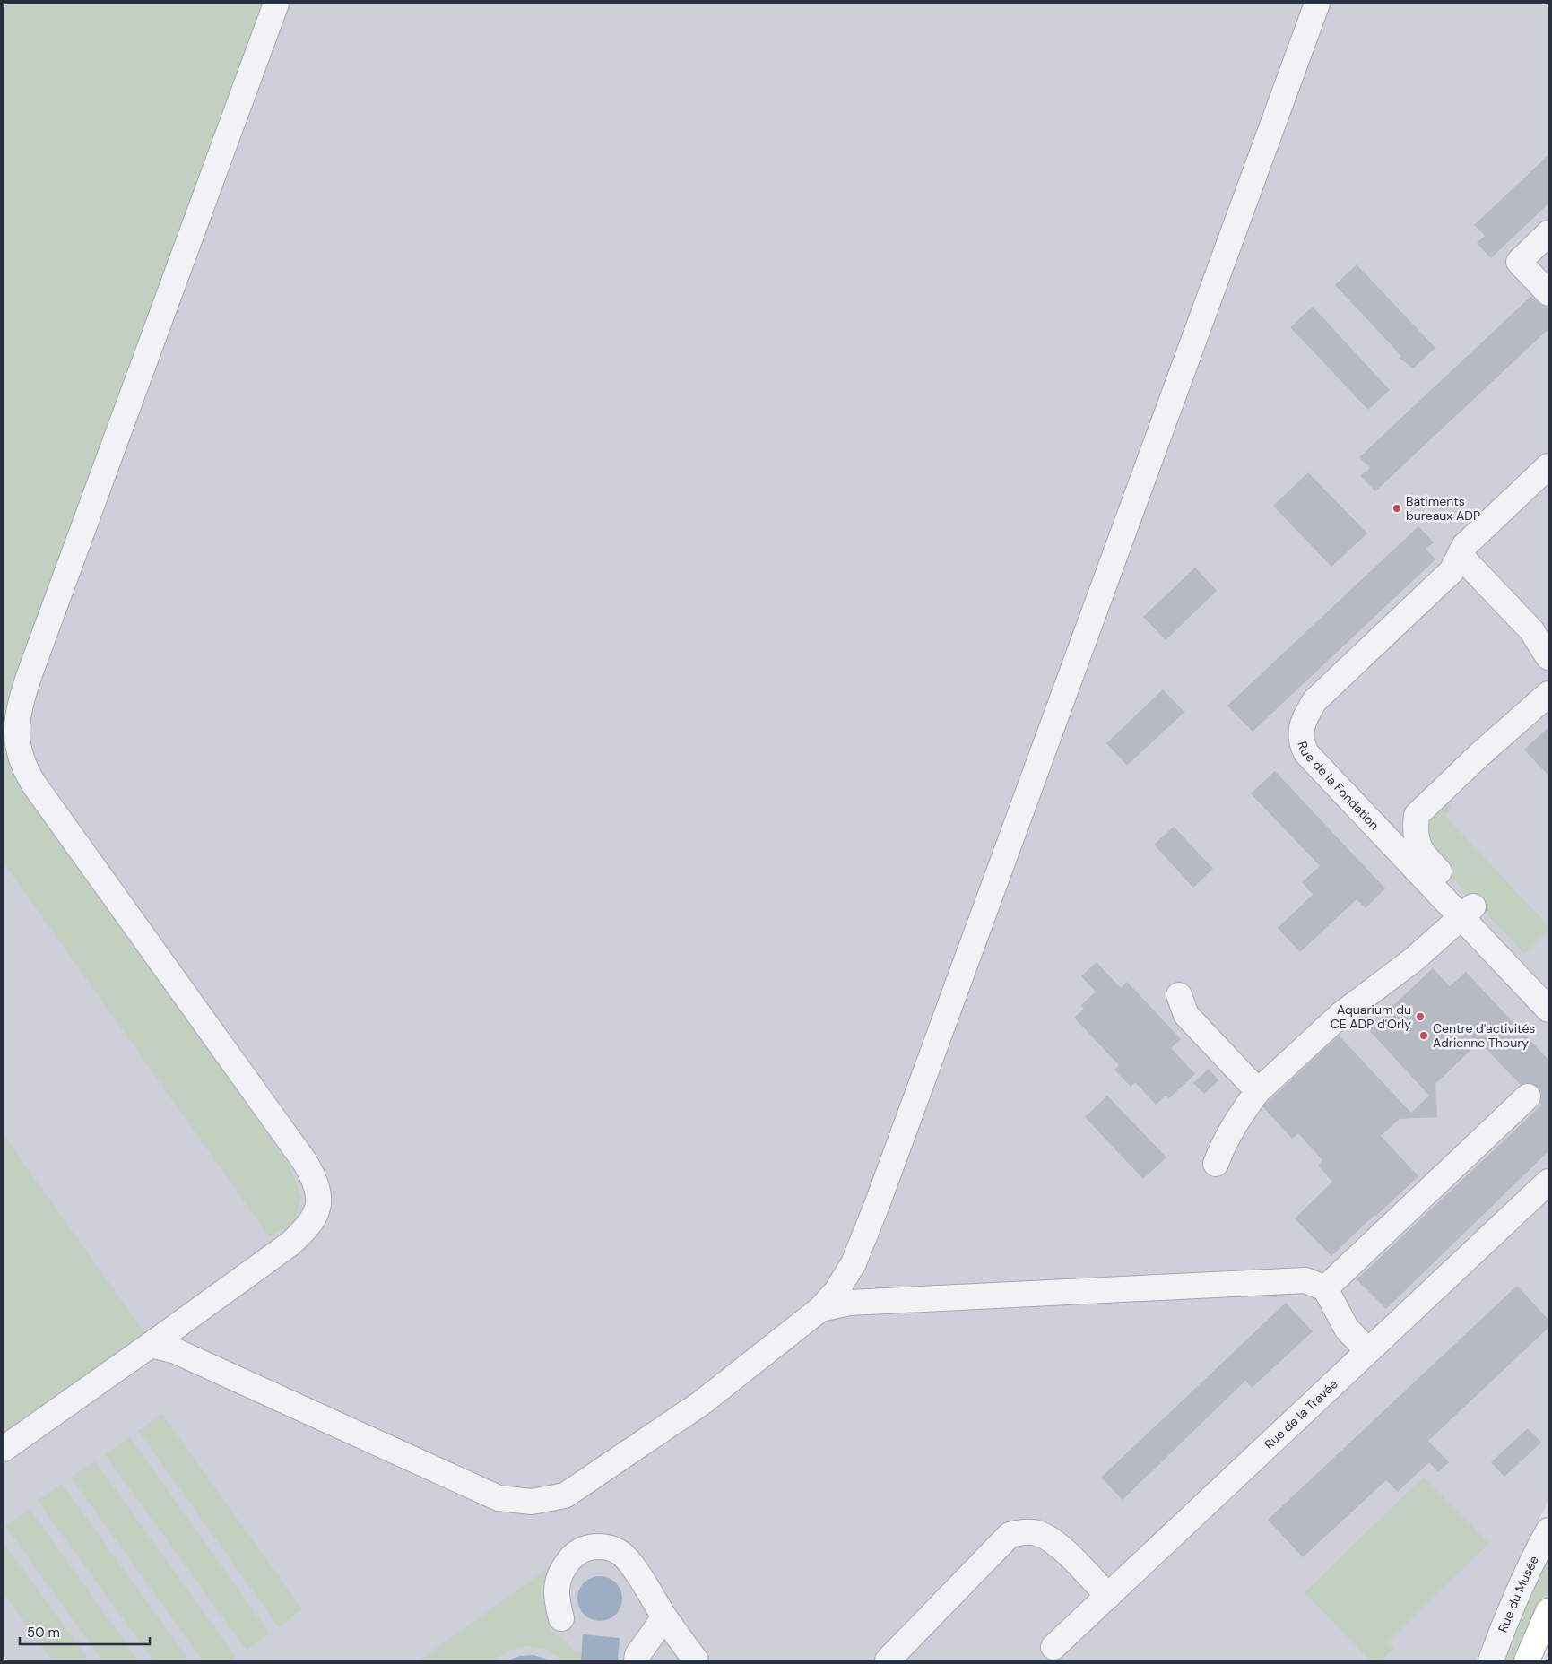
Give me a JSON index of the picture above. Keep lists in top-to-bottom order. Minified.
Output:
{"streets":{"lane":["Rue de la Fondation","Rue de la Travée","Rue du Musée"]},"places":["Bâtiments bureaux ADP","Aquarium du CE ADP d'Orly","Centre d'activités Adrienne Thoury"],"scale_bar":"50 m"}
